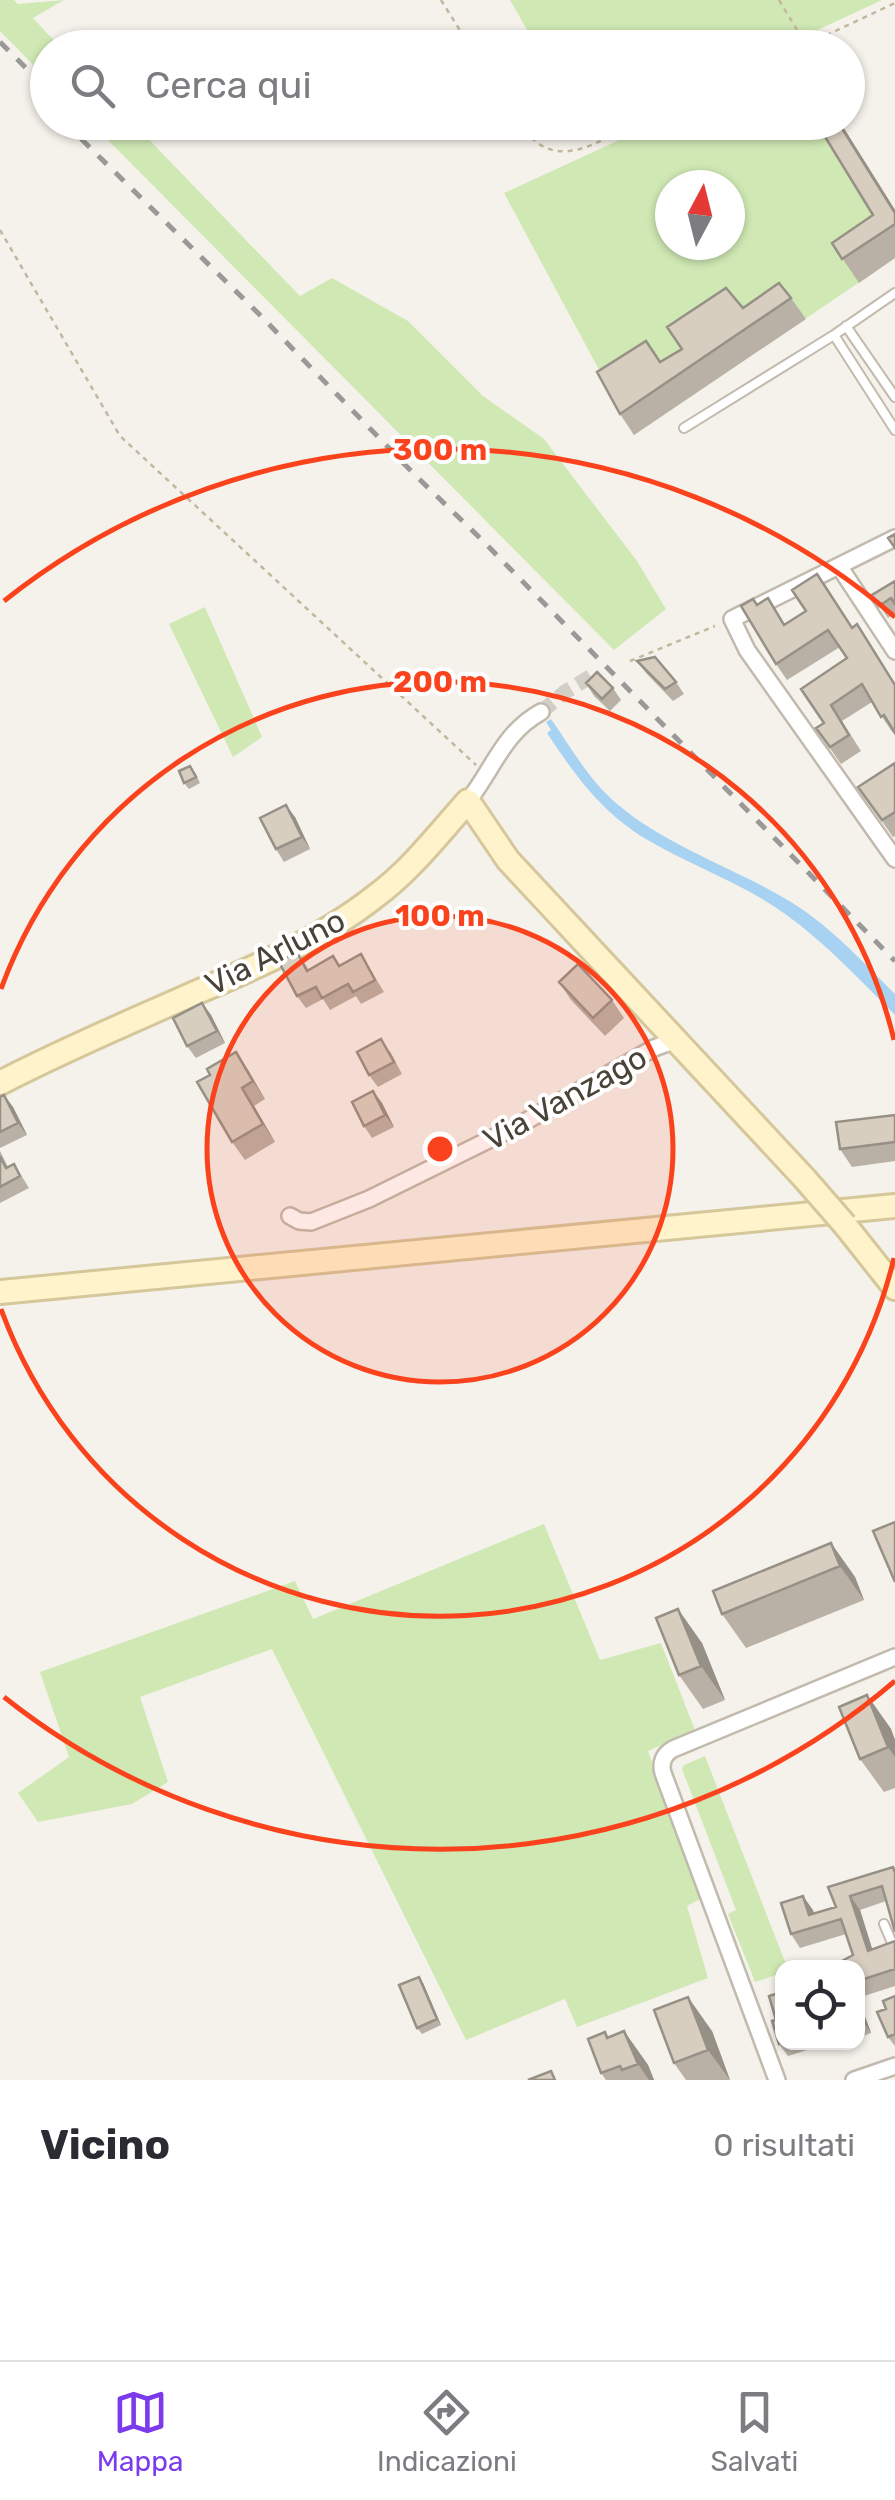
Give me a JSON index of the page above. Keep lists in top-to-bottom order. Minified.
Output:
{"streets":{"street":["Via Arluno","Via Vanzago"]},"crossings":[["Via Arluno","Via Vanzago"]],"north":"top","page":{"search":"Cerca qui","heading":["Vicino","0 risultati"],"nav":["Mappa","Indicazioni","Salvati"]},"rings":["300 m","200 m","100 m"]}
